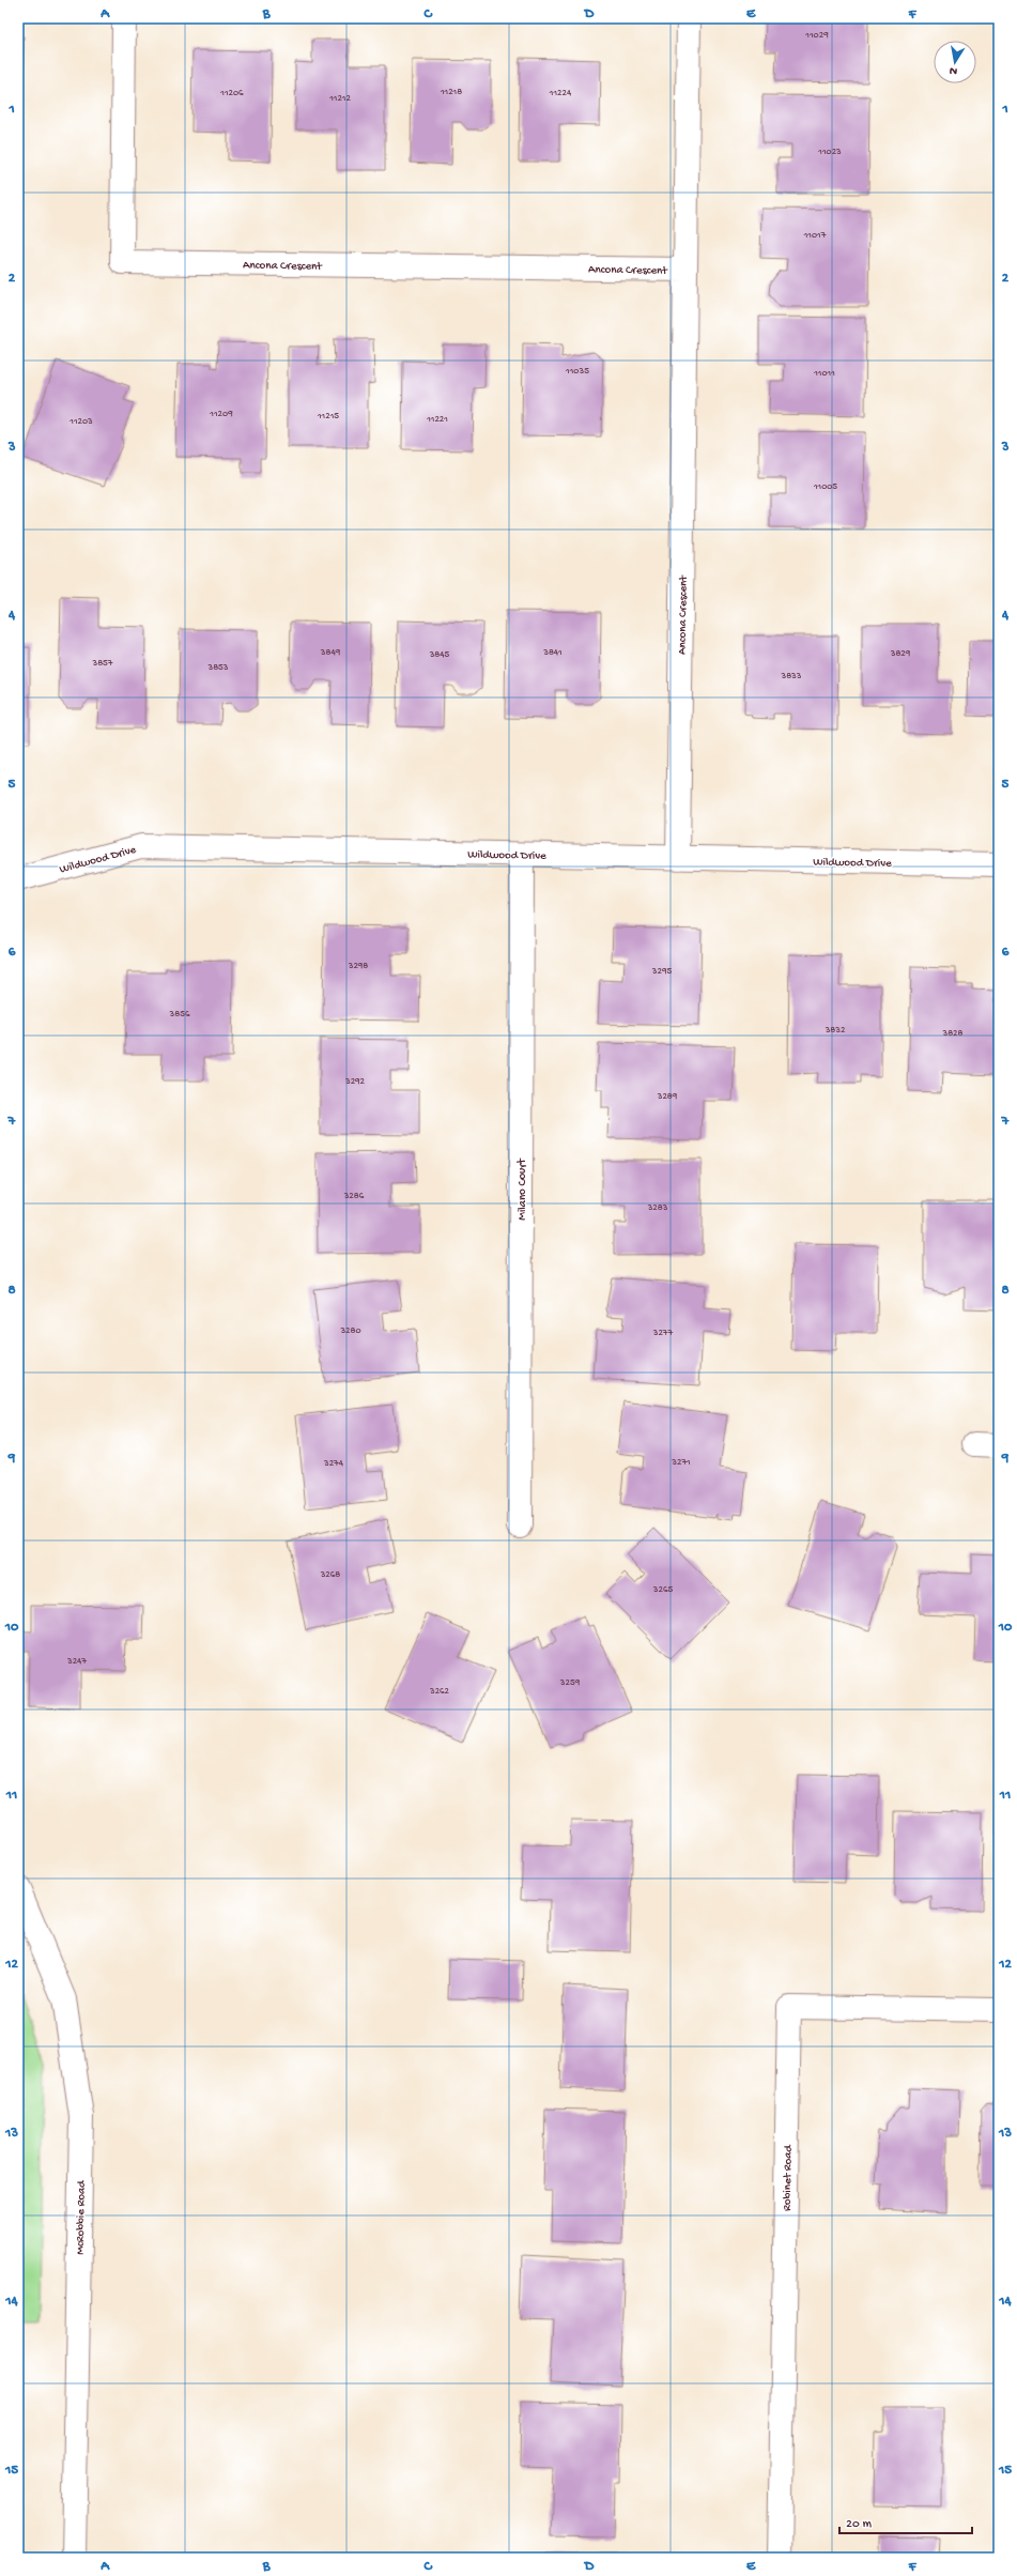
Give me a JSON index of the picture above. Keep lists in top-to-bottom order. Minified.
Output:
{"streets":{"street":["Ancona Crescent","Wildwood Drive","Milano Court","Robinet Road","McRobbie Road"]},"crossings":[["Ancona Crescent","Wildwood Drive"],["Wildwood Drive","Milano Court"]],"house_numbers":["11029","11218","11206","11224","11212","11023","11017","11035","11011","11209","11215","11221","11203","11005","3849","3841","3829","3845","3857","3853","3833","3298","3295","3856","3832","3828","3292","3289","3286","3283","3280","3277","3271","3274","3268","3265","3247","3259","3262"],"scale_bar":"20 m","north":"bottom","grid":{"columns":["A","B","C","D","E","F"],"rows":["1","2","3","4","5","6","7","8","9","10","11","12","13","14","15"]}}
